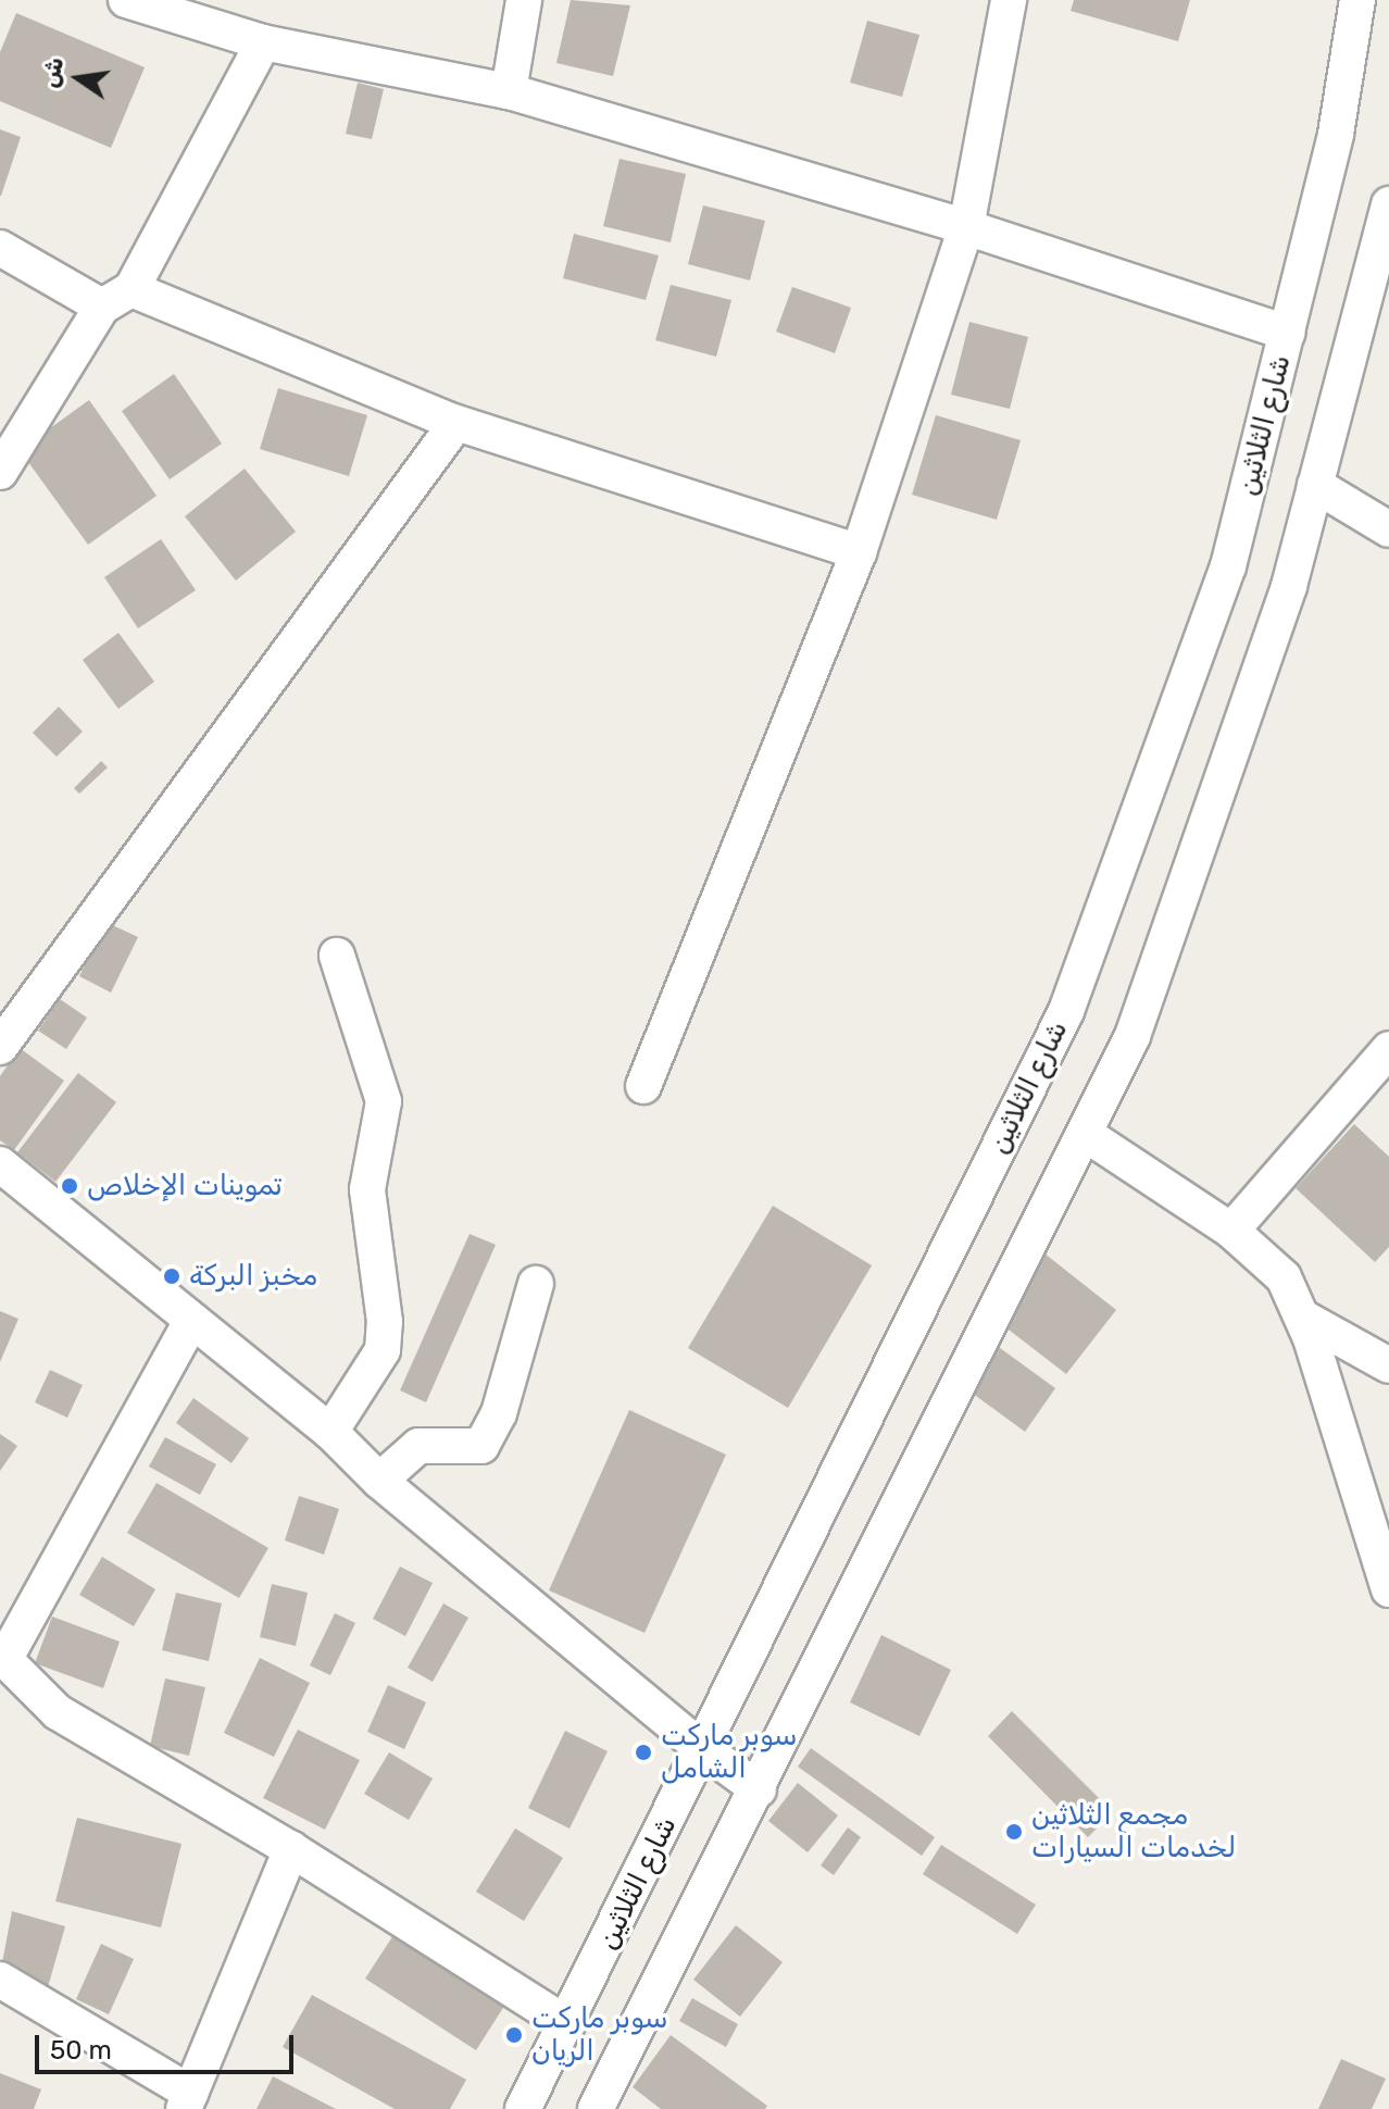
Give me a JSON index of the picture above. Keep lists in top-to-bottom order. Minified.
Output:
{"streets":{"street":["شارع الثلاثين"]},"places":["تموينات الإخلاص","مخبز البركة","سوبر ماركت الشامل","مجمع الثلاثين لخدمات السيارات","سوبر ماركت الريان"],"scale_bar":"50 m","north":"left"}
